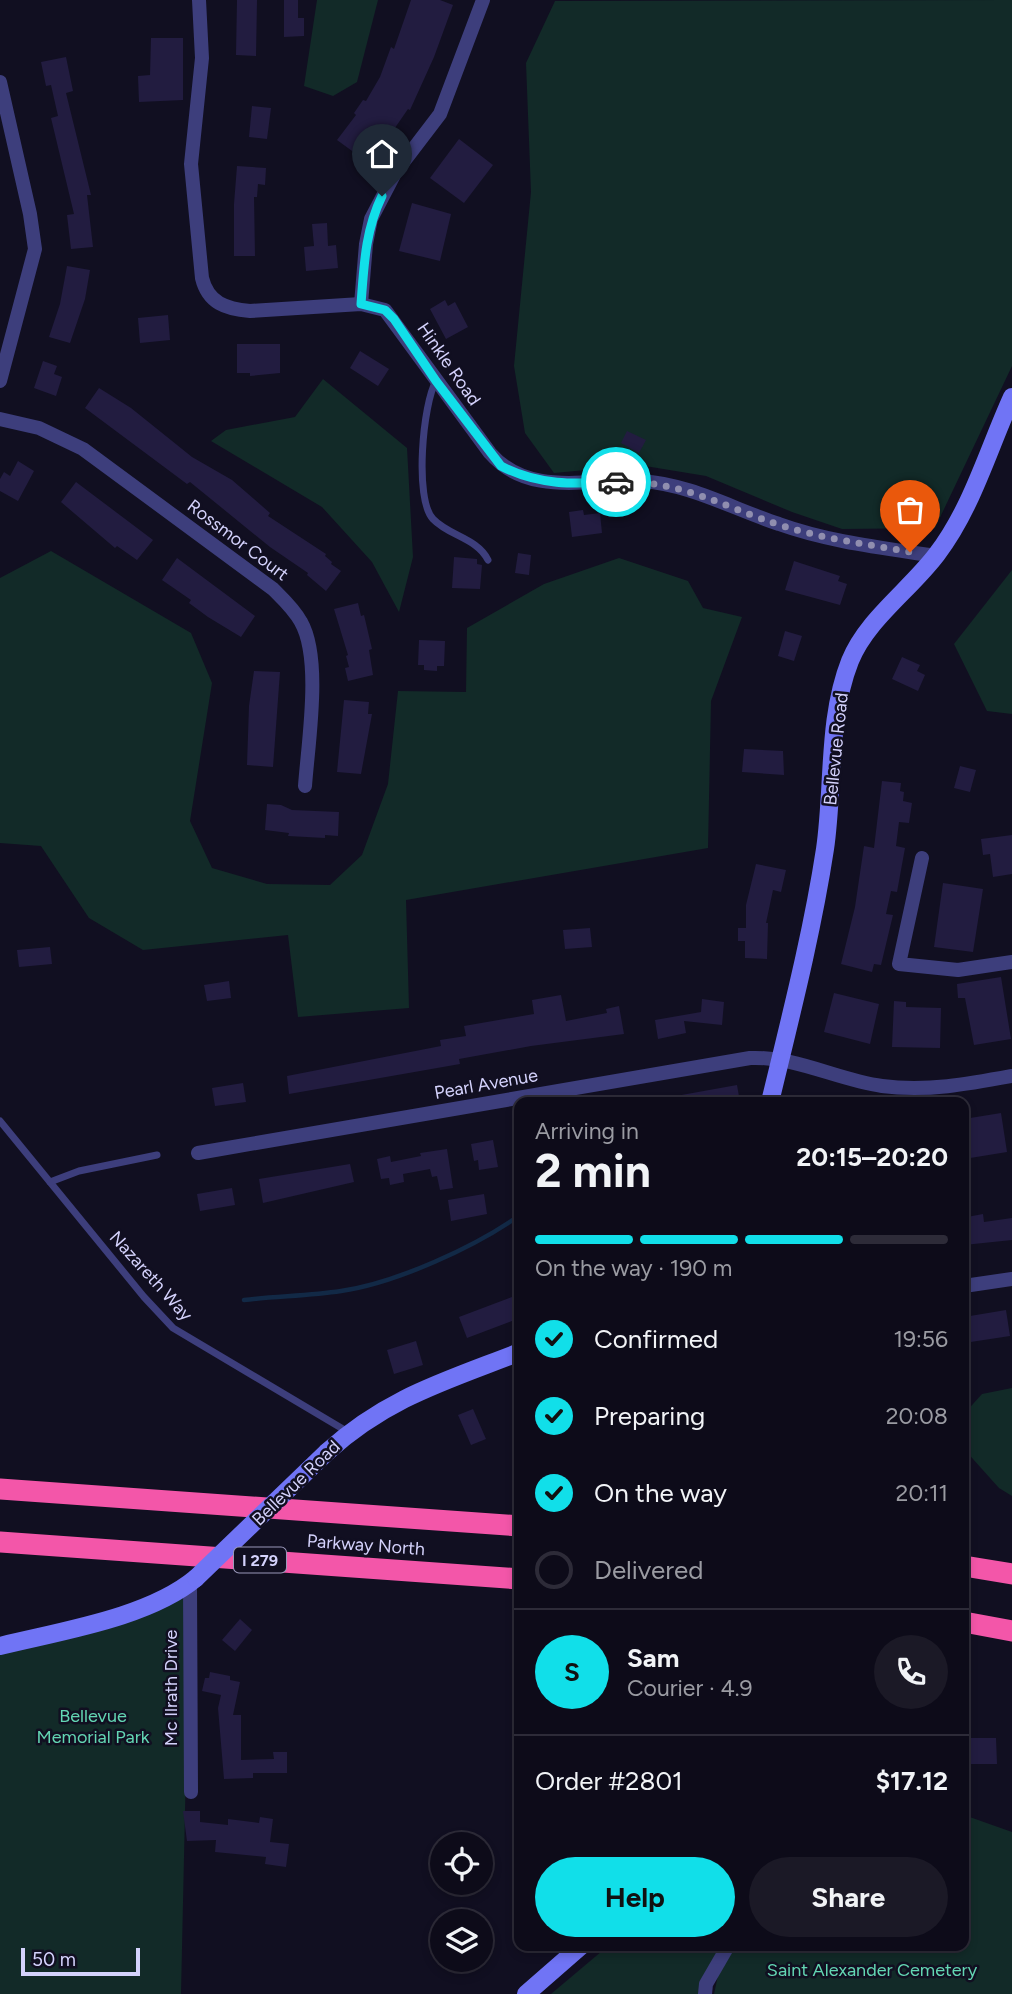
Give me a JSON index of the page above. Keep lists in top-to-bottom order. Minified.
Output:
{"streets":{"highway":["Parkway North","I 279"],"street":["Hinkle Road","Rossmor Court","Bellevue Road","Pearl Avenue","Mc Ilrath Drive"],"lane":["Nazareth Way"]},"crossings":[["Hinkle Road","Bellevue Road"],["Bellevue Road","Pearl Avenue"],["Bellevue Road","Nazareth Way"],["Bellevue Road","Mc Ilrath Drive"]],"parks":["Bellevue Memorial Park","Saint Alexander Cemetery"],"scale_bar":"50 m","page":{"heading":["2 min","Arriving in","20:15–20:20"],"panel":["Sam","Courier · 4.9","Order #2801","$17.12"],"bar":"On the way · 190 m","list":[["Confirmed","19:56"],["Preparing","20:08"],["On the way","20:11"],"Delivered"],"round":"S","buttons":["Help","Share"],"scale":"50 m"}}
